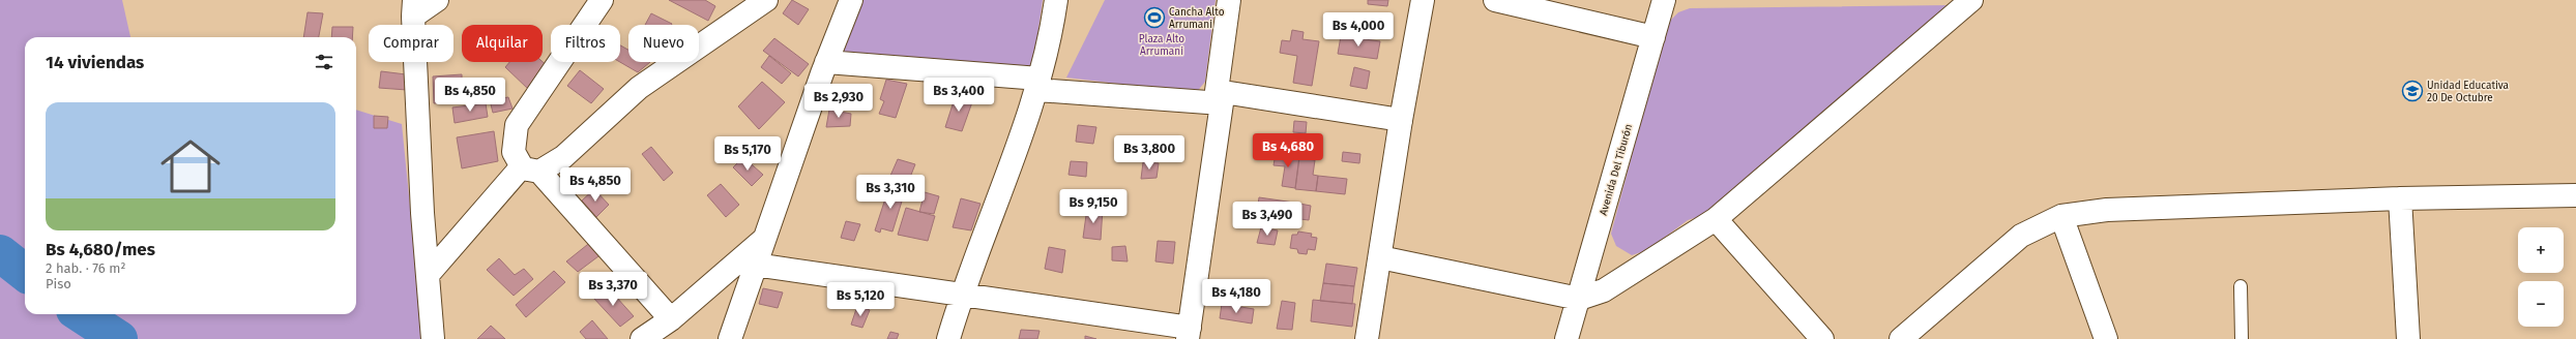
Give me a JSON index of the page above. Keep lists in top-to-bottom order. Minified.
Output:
{"streets":{"street":["Avenida Del Tiburón"]},"parks":["Plaza Alto Arrumani"],"places":{"sports":["Cancha Alto Arrumani"],"school or university":["Unidad Educativa 20 De Octubre"]},"page":{"price":["Bs 4,000","Bs 4,850","Bs 3,400","Bs 2,930","Bs 4,680","Bs 3,800","Bs 5,170","Bs 4,850","Bs 3,310","Bs 9,150","Bs 3,490","Bs 3,370","Bs 4,180","Bs 5,120"],"chip":["Comprar","Alquilar","Filtros","Nuevo"],"heading":"14 viviendas","list":[{"name":"Bs 4,680/mes","note":"2 hab. · 76 m² · Piso"}],"map_buttons":["+","−"]}}
